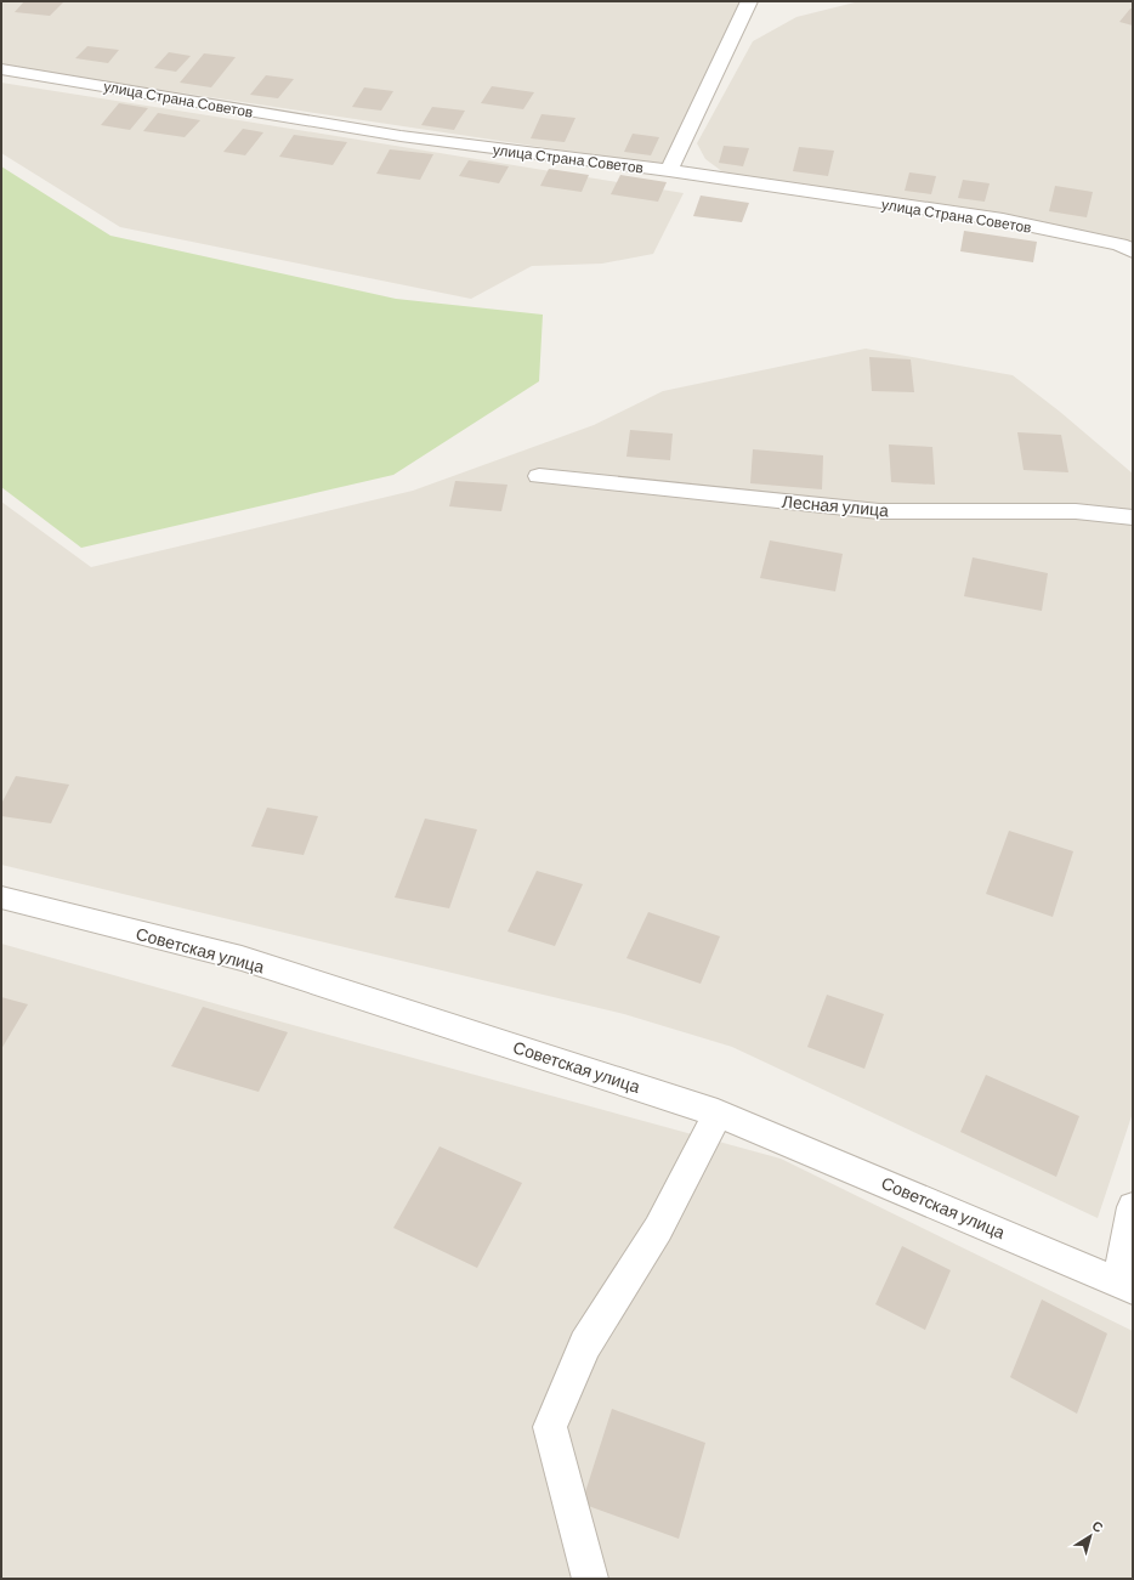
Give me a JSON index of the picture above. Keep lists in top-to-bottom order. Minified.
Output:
{"streets":{"street":["улица Страна Советов","Лесная улица","Советская улица"]},"north":"top right"}
